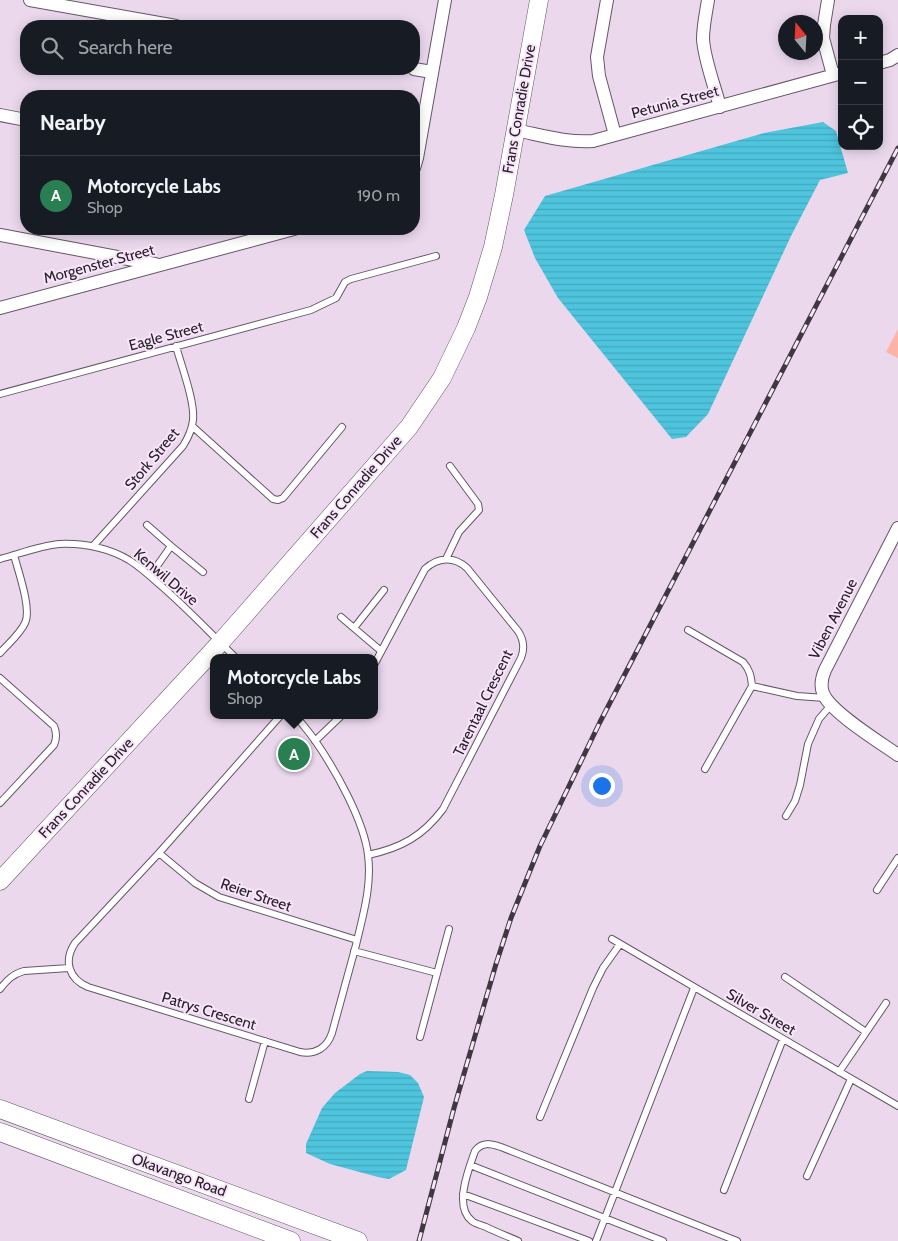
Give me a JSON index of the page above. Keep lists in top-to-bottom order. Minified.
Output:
{"streets":{"street":["Petunia Street","Frans Conradie Drive","Morgenster Street","Viben Avenue","Okavango Road"],"lane":["Eagle Street","Stork Street","Kenwil Drive","Tarentaal Crescent","Reier Street","Patrys Crescent","Silver Street"]},"crossings":[["Petunia Street","Frans Conradie Drive"],["Frans Conradie Drive","Kenwil Drive"],["Eagle Street","Stork Street"],["Stork Street","Kenwil Drive"],["Tarentaal Crescent","Patrys Crescent"],["Reier Street","Patrys Crescent"]],"north":"top","page":{"map_buttons":["+","−"],"search":"Search here","heading":"Nearby","list":[{"mark":"A","name":"Motorcycle Labs","note":"Shop","value":"190 m"}],"popup":["Motorcycle Labs","Shop"],"pins":"A"}}
